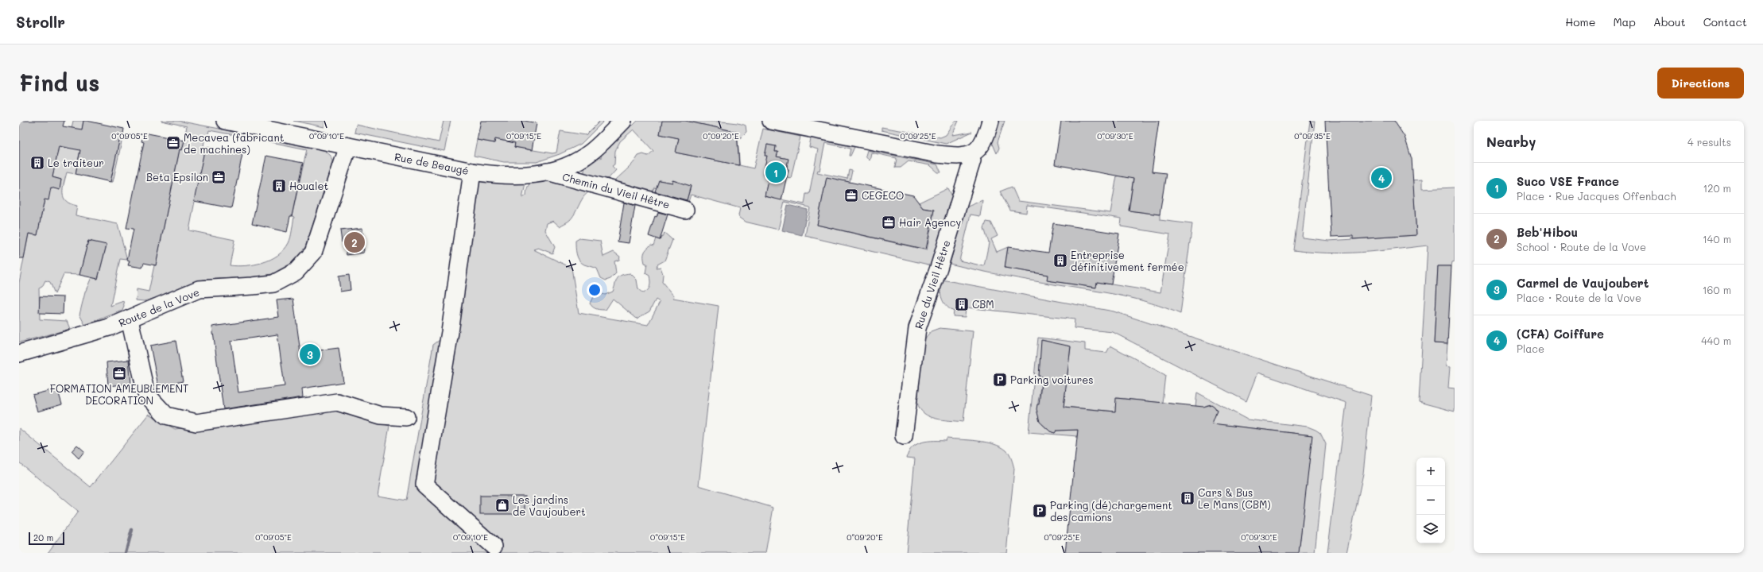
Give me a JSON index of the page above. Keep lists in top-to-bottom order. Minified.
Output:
{"streets":{"street":["Rue de Beaugé","Chemin du Vieil Hêtre","Rue du Vieil Hêtre","Route de la Vove"]},"crossings":[["Rue de Beaugé","Chemin du Vieil Hêtre"],["Rue de Beaugé","Route de la Vove"]],"places":{"office":["Mecavea (fabricant de machines)","Beta Epsilon","CEGECO","Hair Agency","FORMATION AMEUBLEMENT DECORATION"],"building":["Le traiteur","Houalet","Entreprise définitivement fermée","CBM","Cars & Bus Le Mans (CBM)"],"parking":["Parking voitures","Parking (dé)chargement des camions"],"shop":["Les jardins de Vaujoubert"]},"scale_bar":"20 m","page":{"header":"Strollr","nav":["Home","Map","About","Contact"],"buttons":"Directions","title":"Find us","heading":["Nearby","4 results"],"pins":["1","4","2","3"],"list":[{"mark":"1","name":"Suco VSE France","note":"Place · Rue Jacques Offenbach","value":"120 m"},{"mark":"2","name":"Beb'Hibou","note":"School · Route de la Vove","value":"140 m"},{"mark":"3","name":"Carmel de Vaujoubert","note":"Place · Route de la Vove","value":"160 m"},{"mark":"4","name":"(CFA) Coiffure","note":"Place","value":"440 m"}],"map_buttons":["+","−"],"scale":"20 m"},"coordinates":["0°09'10\"E","0°09'35\"E","0°09'05\"E","0°09'15\"E","0°09'20\"E","0°09'25\"E","0°09'30\"E"]}
